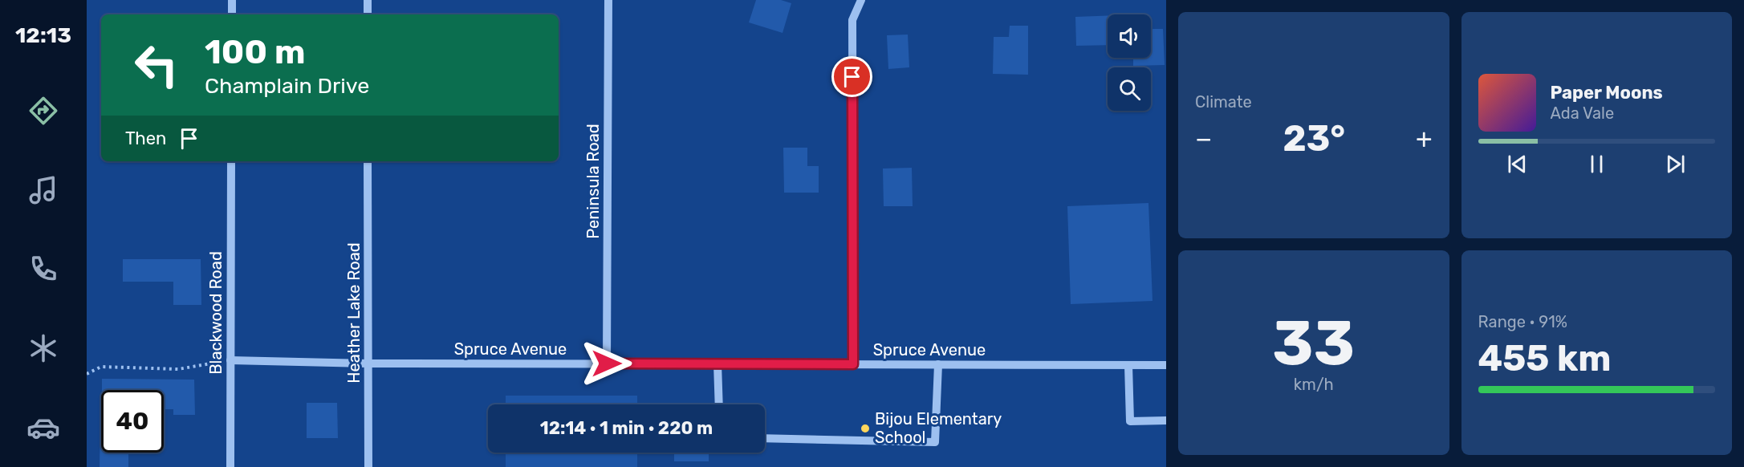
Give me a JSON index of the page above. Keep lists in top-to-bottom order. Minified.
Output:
{"streets":{"street":["Peninsula Road","Blackwood Road","Heather Lake Road","Spruce Avenue"]},"crossings":[["Peninsula Road","Spruce Avenue"],["Blackwood Road","Spruce Avenue"],["Heather Lake Road","Spruce Avenue"]],"places":["Bijou Elementary School"],"page":{"tabs":"12:13","tile":["Climate",["33","km/h"],["Range · 91%","455 km"]],"turn":["100 m","Champlain Drive"],"song":["Paper Moons","Ada Vale"],"then":"Then","heat":["−","23°","+"],"limit":"40","trip":"12:14 · 1 min · 220 m"}}
